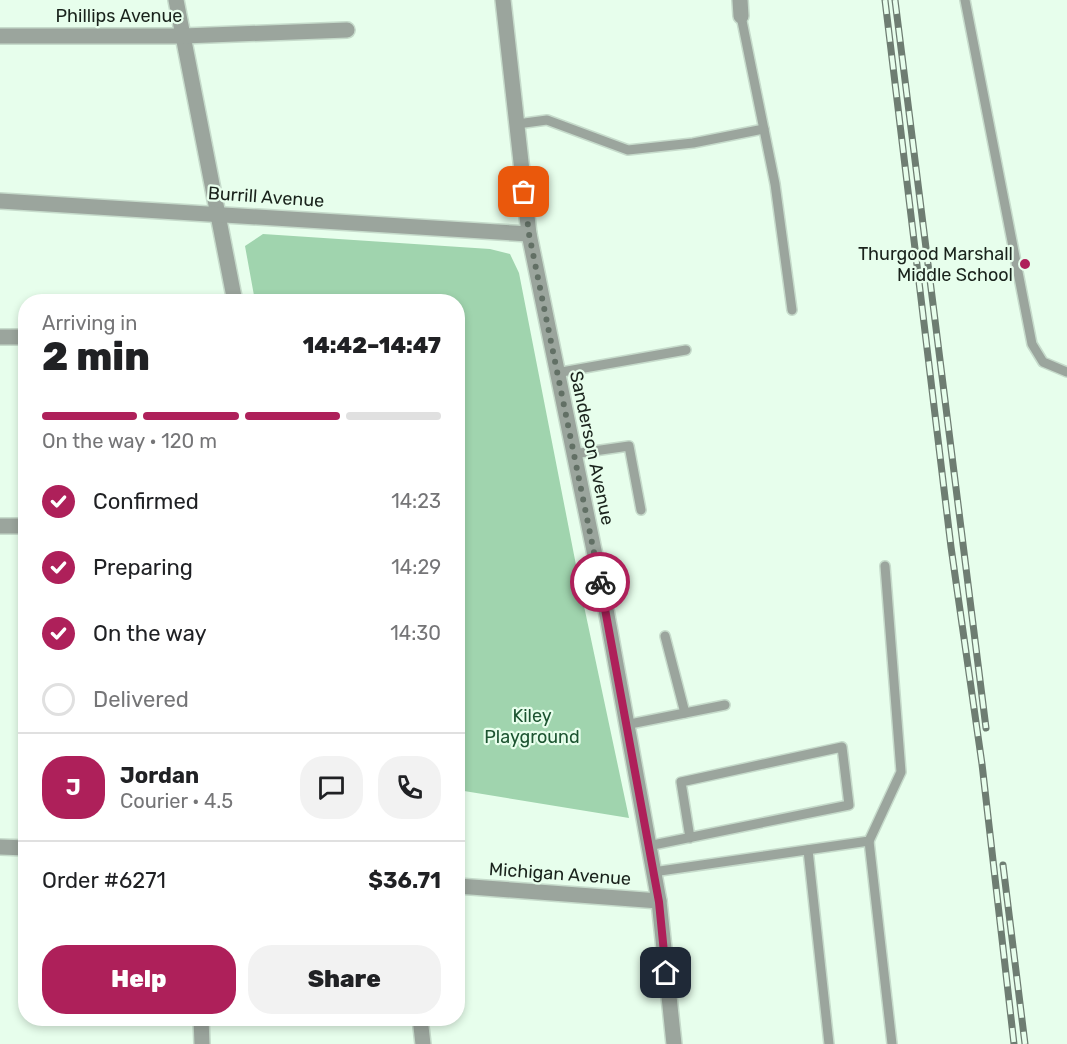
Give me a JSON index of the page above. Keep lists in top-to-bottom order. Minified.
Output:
{"streets":{"street":["Phillips Avenue","Burrill Avenue","Sanderson Avenue","Michigan Avenue"]},"crossings":[["Burrill Avenue","Sanderson Avenue"],["Sanderson Avenue","Michigan Avenue"]],"parks":["Kiley Playground"],"places":["Thurgood Marshall Middle School"],"page":{"heading":["2 min","Arriving in","14:42–14:47"],"panel":["Jordan","Courier · 4.5","Order #6271","$36.71"],"bar":"On the way · 120 m","list":[["Confirmed","14:23"],["Preparing","14:29"],["On the way","14:30"],"Delivered"],"round":"J","buttons":["Help","Share"]}}
